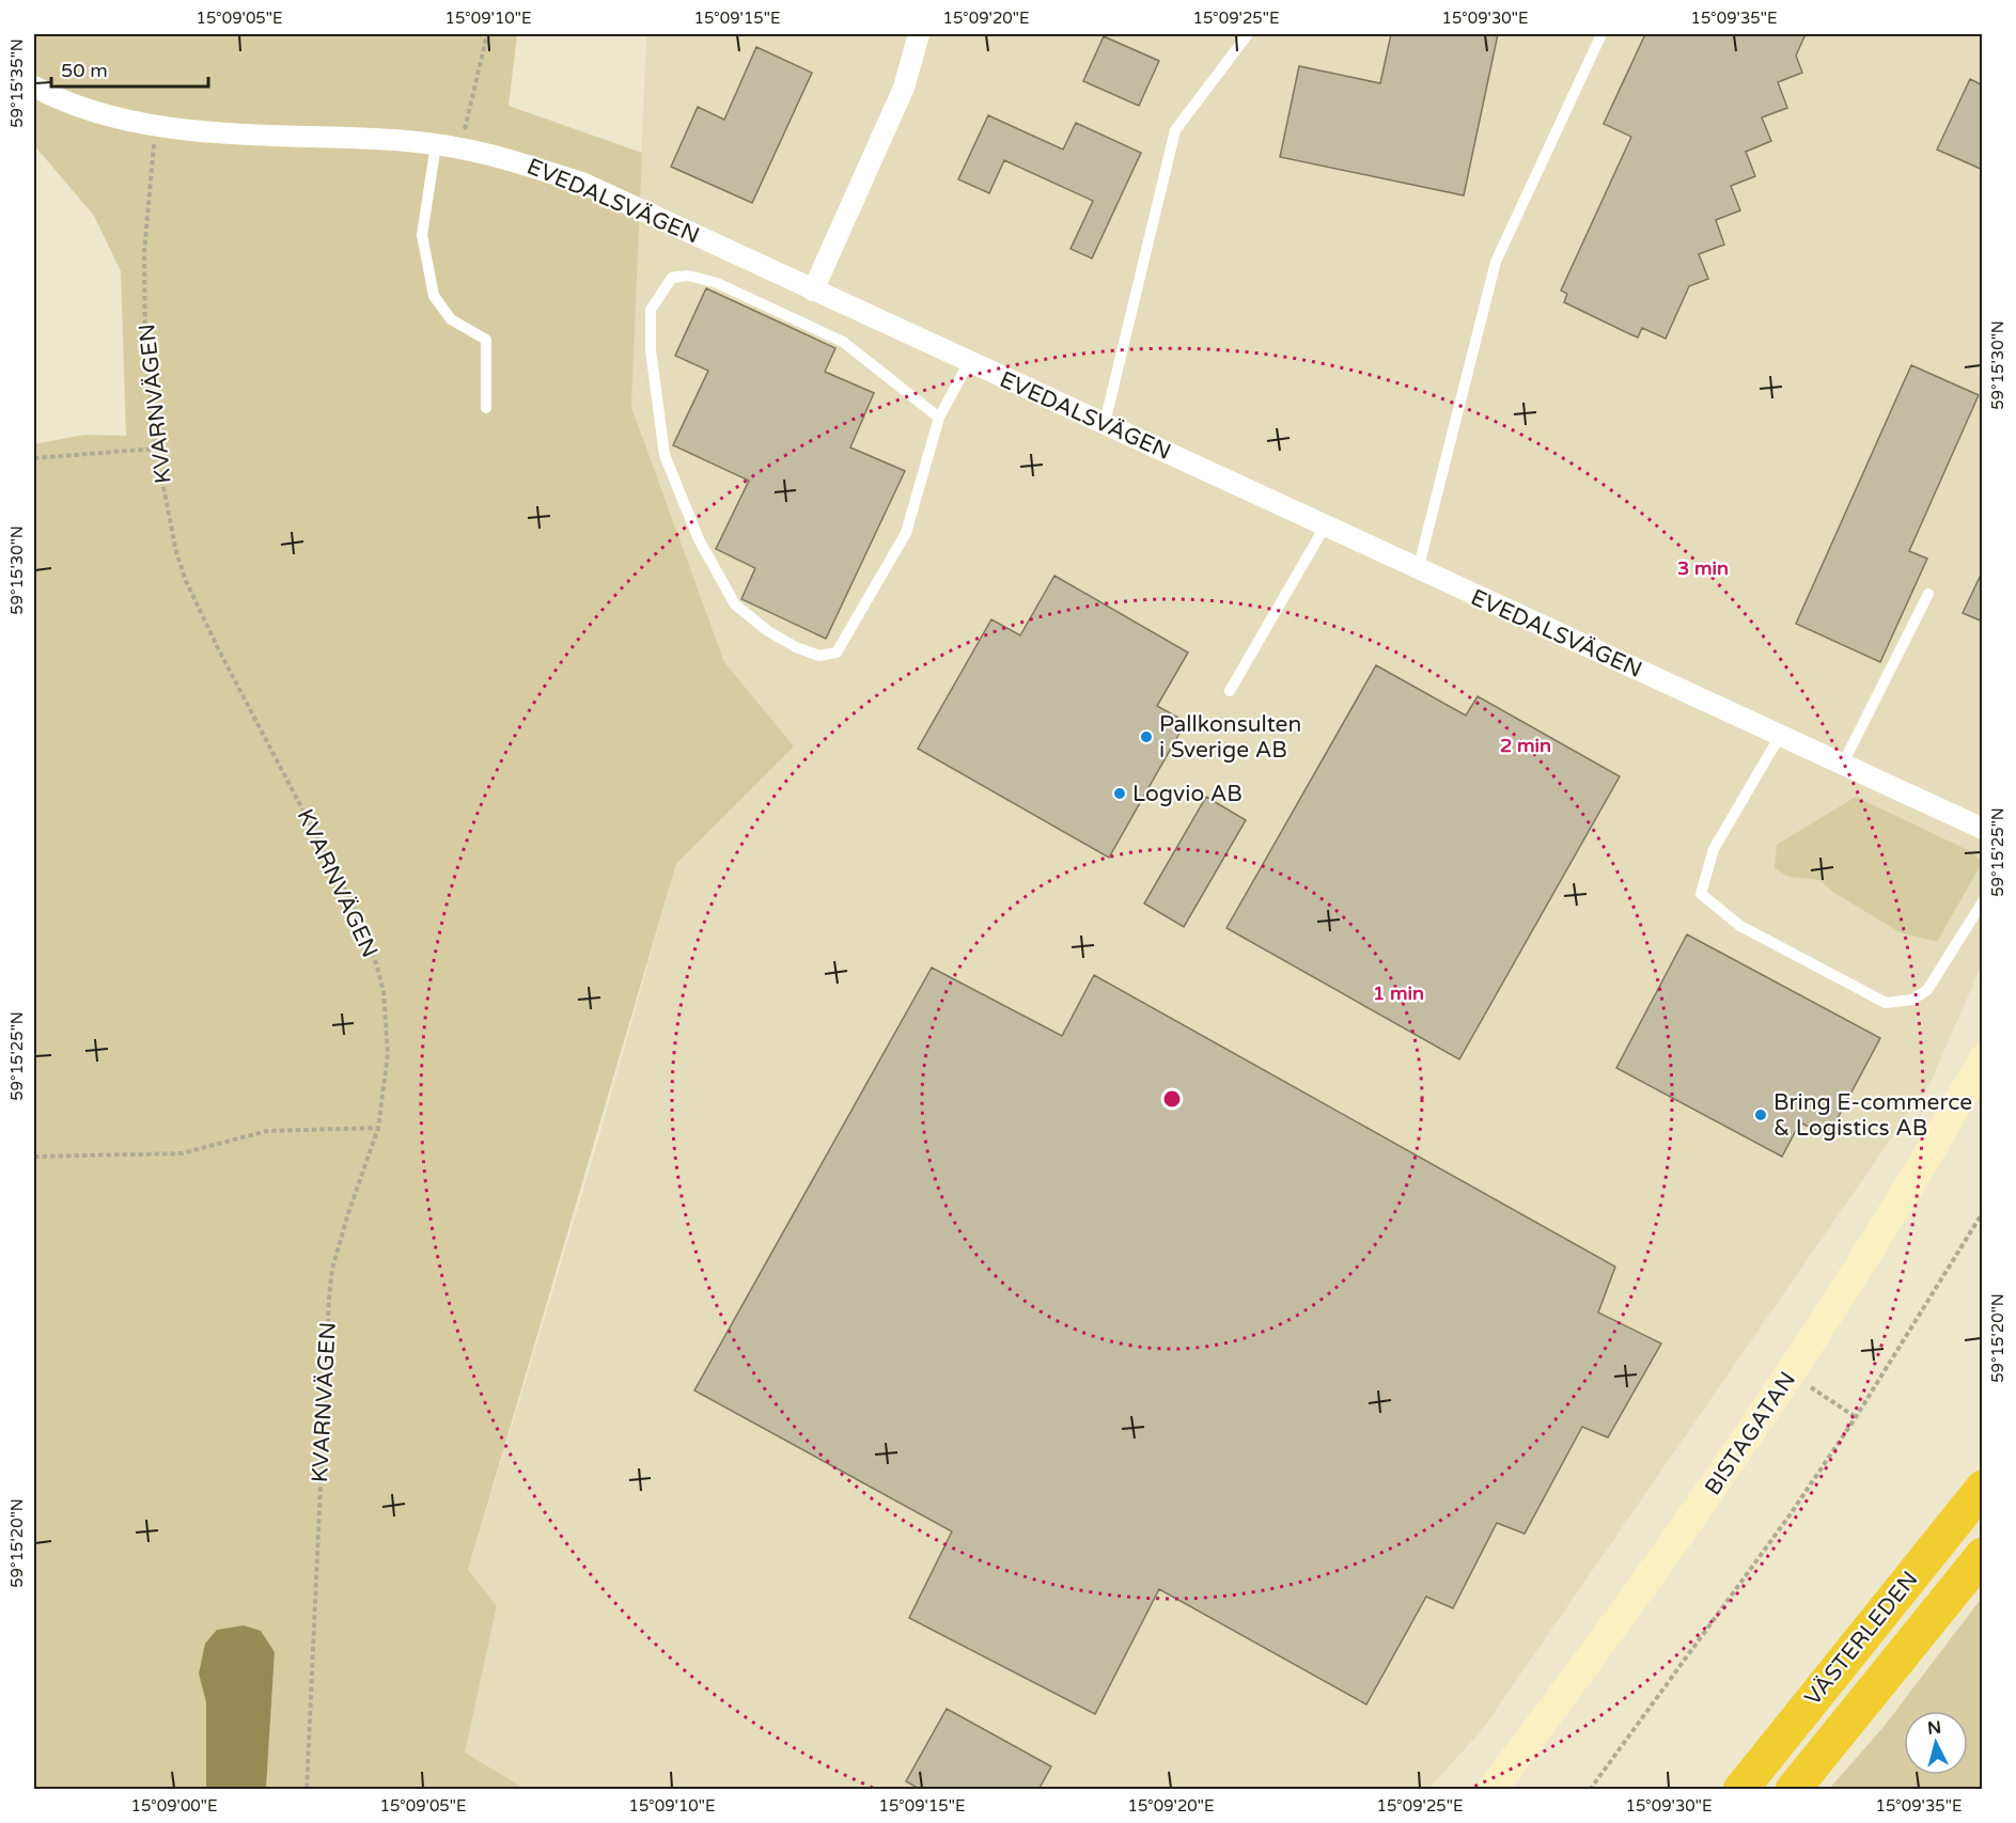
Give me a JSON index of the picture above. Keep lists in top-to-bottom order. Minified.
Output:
{"streets":{"highway":["VÄSTERLEDEN"],"street":["EVEDALSVÄGEN","BISTAGATAN"],"path":["KVARNVÄGEN"]},"crossings":[["EVEDALSVÄGEN","KVARNVÄGEN"]],"places":["Pallkonsulten i Sverige AB","Logvio AB","Bring E-commerce & Logistics AB"],"scale_bar":"50 m","north":"top","coordinates":["15°09'05\"E","15°09'10\"E","15°09'15\"E","15°09'20\"E","15°09'25\"E","15°09'30\"E","15°09'35\"E","59°15'35\"N","59°15'30\"N","59°15'25\"N","59°15'20\"N","15°09'00\"E"],"rings":["3 min","2 min","1 min"]}
